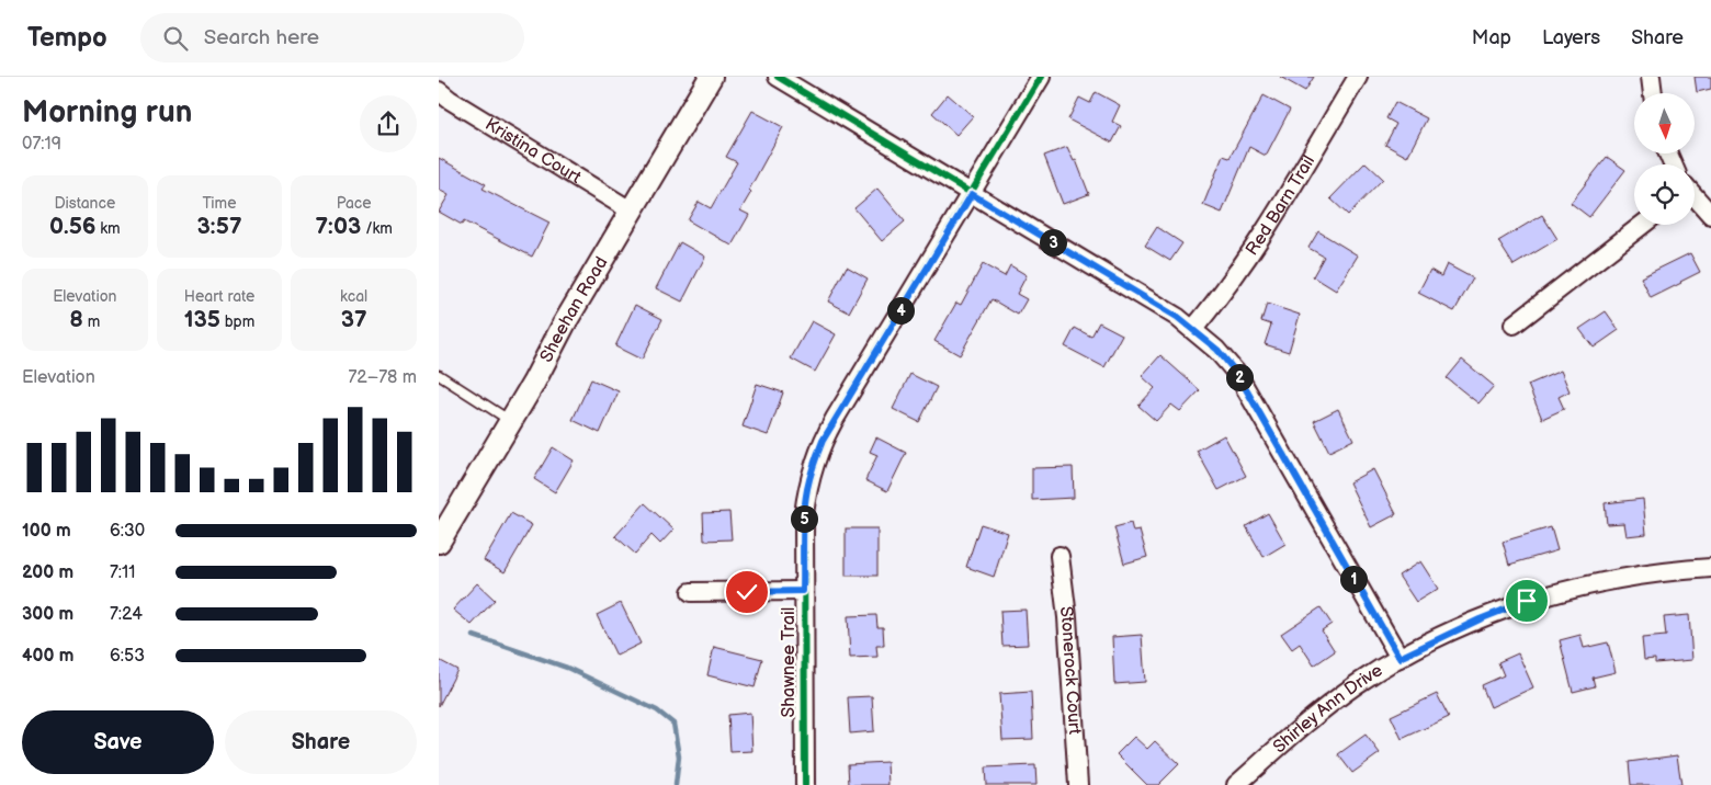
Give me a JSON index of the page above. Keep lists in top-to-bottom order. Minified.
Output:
{"streets":{"street":["Kristina Court","Red Barn Trail","Sheehan Road","Shawnee Trail","Stonerock Court","Shirley Ann Drive"]},"crossings":[["Kristina Court","Sheehan Road"]],"north":"bottom","page":{"header":"Tempo","search":"Search here","nav":["Map","Layers","Share"],"heading":["Morning run","07:19"],"stats":[["Distance","0.56 km"],["Time","3:57"],["Pace","7:03 /km"],["Elevation","8 m"],["Heart rate","135 bpm"],["kcal","37"]],"pins":["3","4","2","5","1"],"chart":["Elevation","72–78 m"],"list":[{"name":"100 m","note":"6:30"},{"name":"200 m","note":"7:11"},{"name":"300 m","note":"7:24"},{"name":"400 m","note":"6:53"}],"buttons":["Save","Share"]}}
